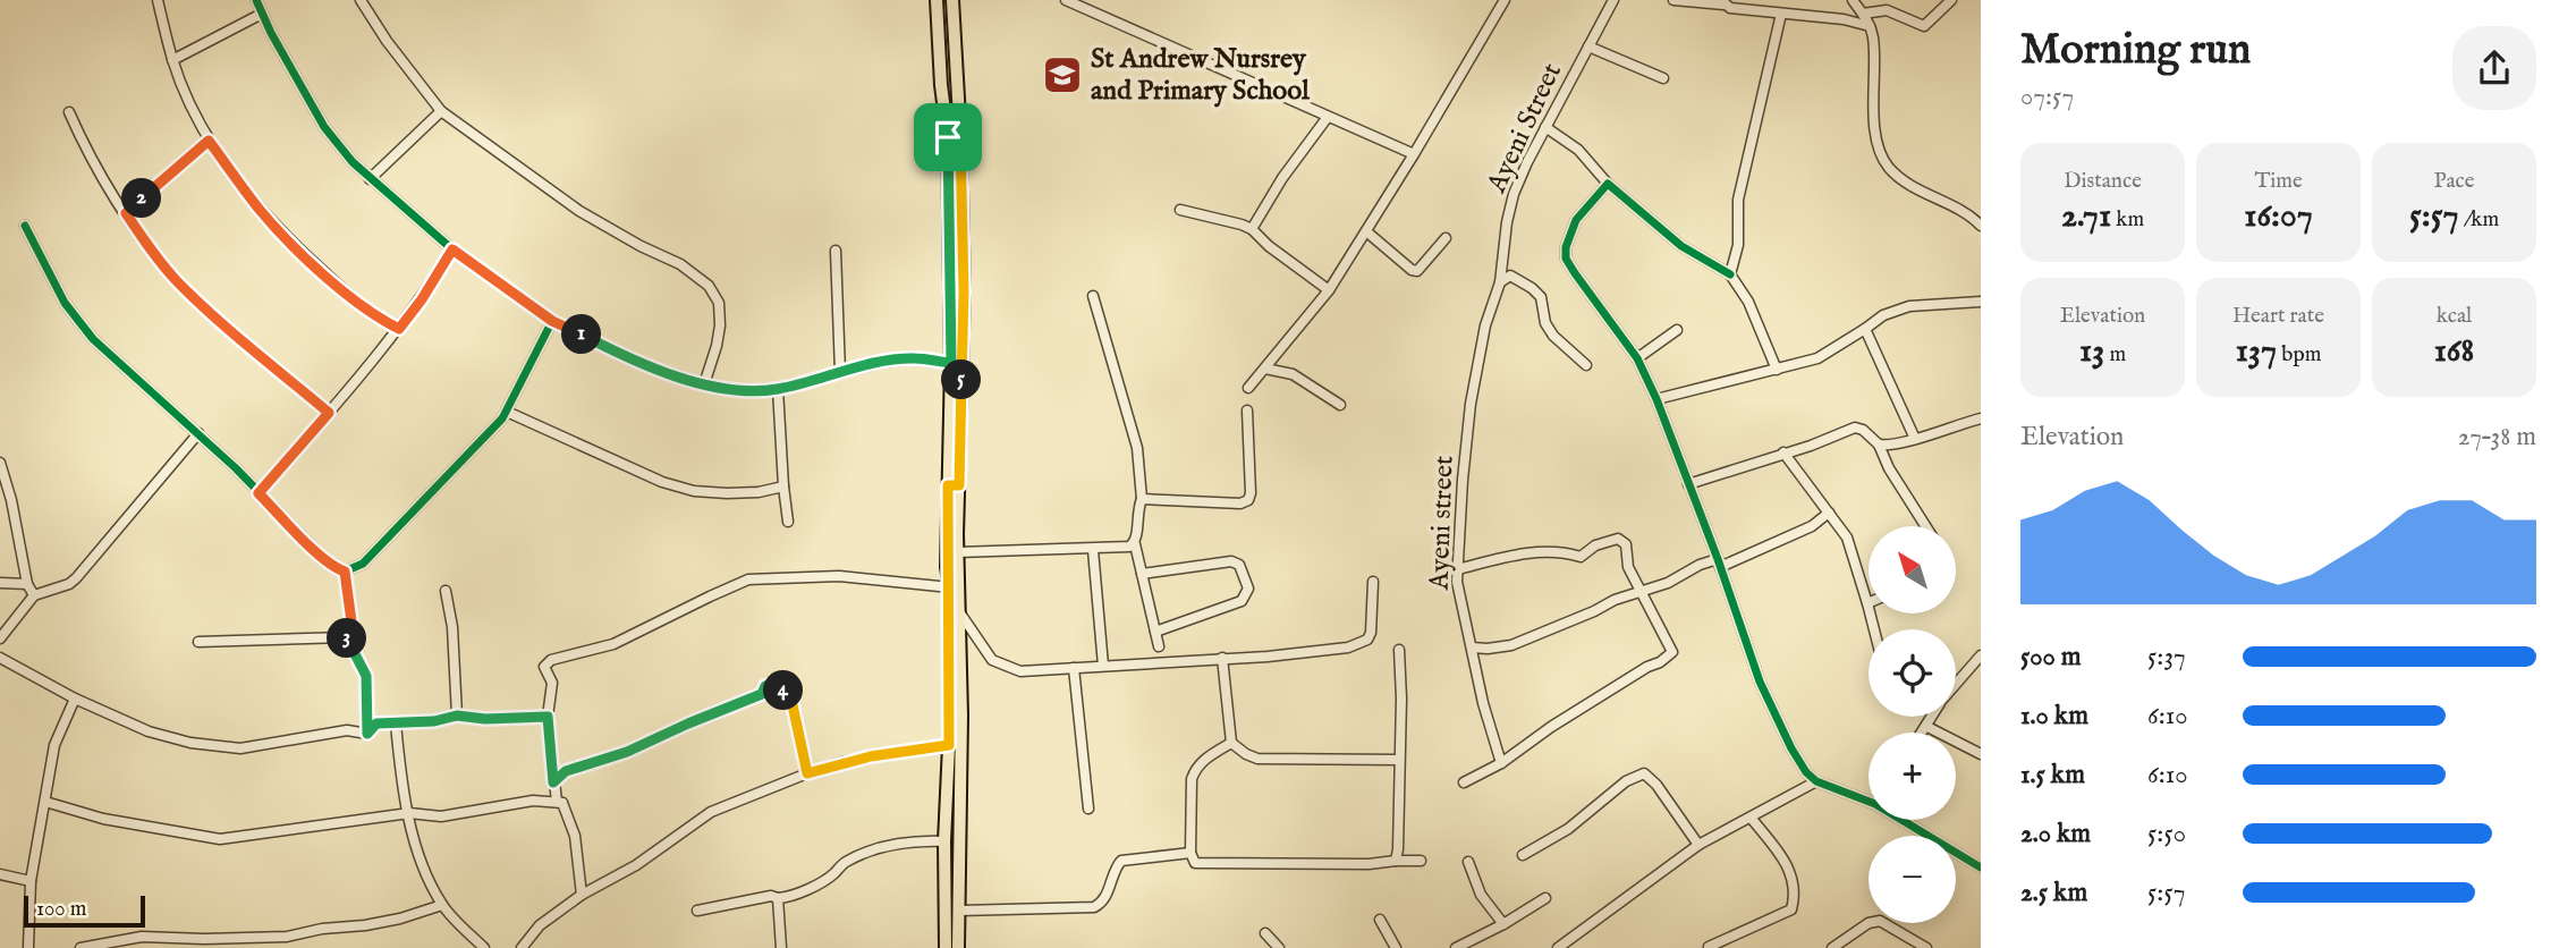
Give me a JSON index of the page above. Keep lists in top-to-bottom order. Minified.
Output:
{"streets":{"street":["Ayeni Street","Ayeni street"]},"crossings":[["Ayeni Street","Ayeni street"]],"places":{"school or university":["St Andrew Nursrey and Primary School"]},"scale_bar":"100 m","north":"top left","page":{"heading":["Morning run","07:57"],"stats":[["Distance","2.71 km"],["Time","16:07"],["Pace","5:57 /km"],["Elevation","13 m"],["Heart rate","137 bpm"],["kcal","168"]],"pins":["2","1","5","3","4"],"chart":["Elevation","27–38 m"],"map_buttons":["+","−"],"list":[{"name":"500 m","note":"5:37"},{"name":"1.0 km","note":"6:10"},{"name":"1.5 km","note":"6:10"},{"name":"2.0 km","note":"5:50"},{"name":"2.5 km","note":"5:57"}],"scale":"100 m"}}
